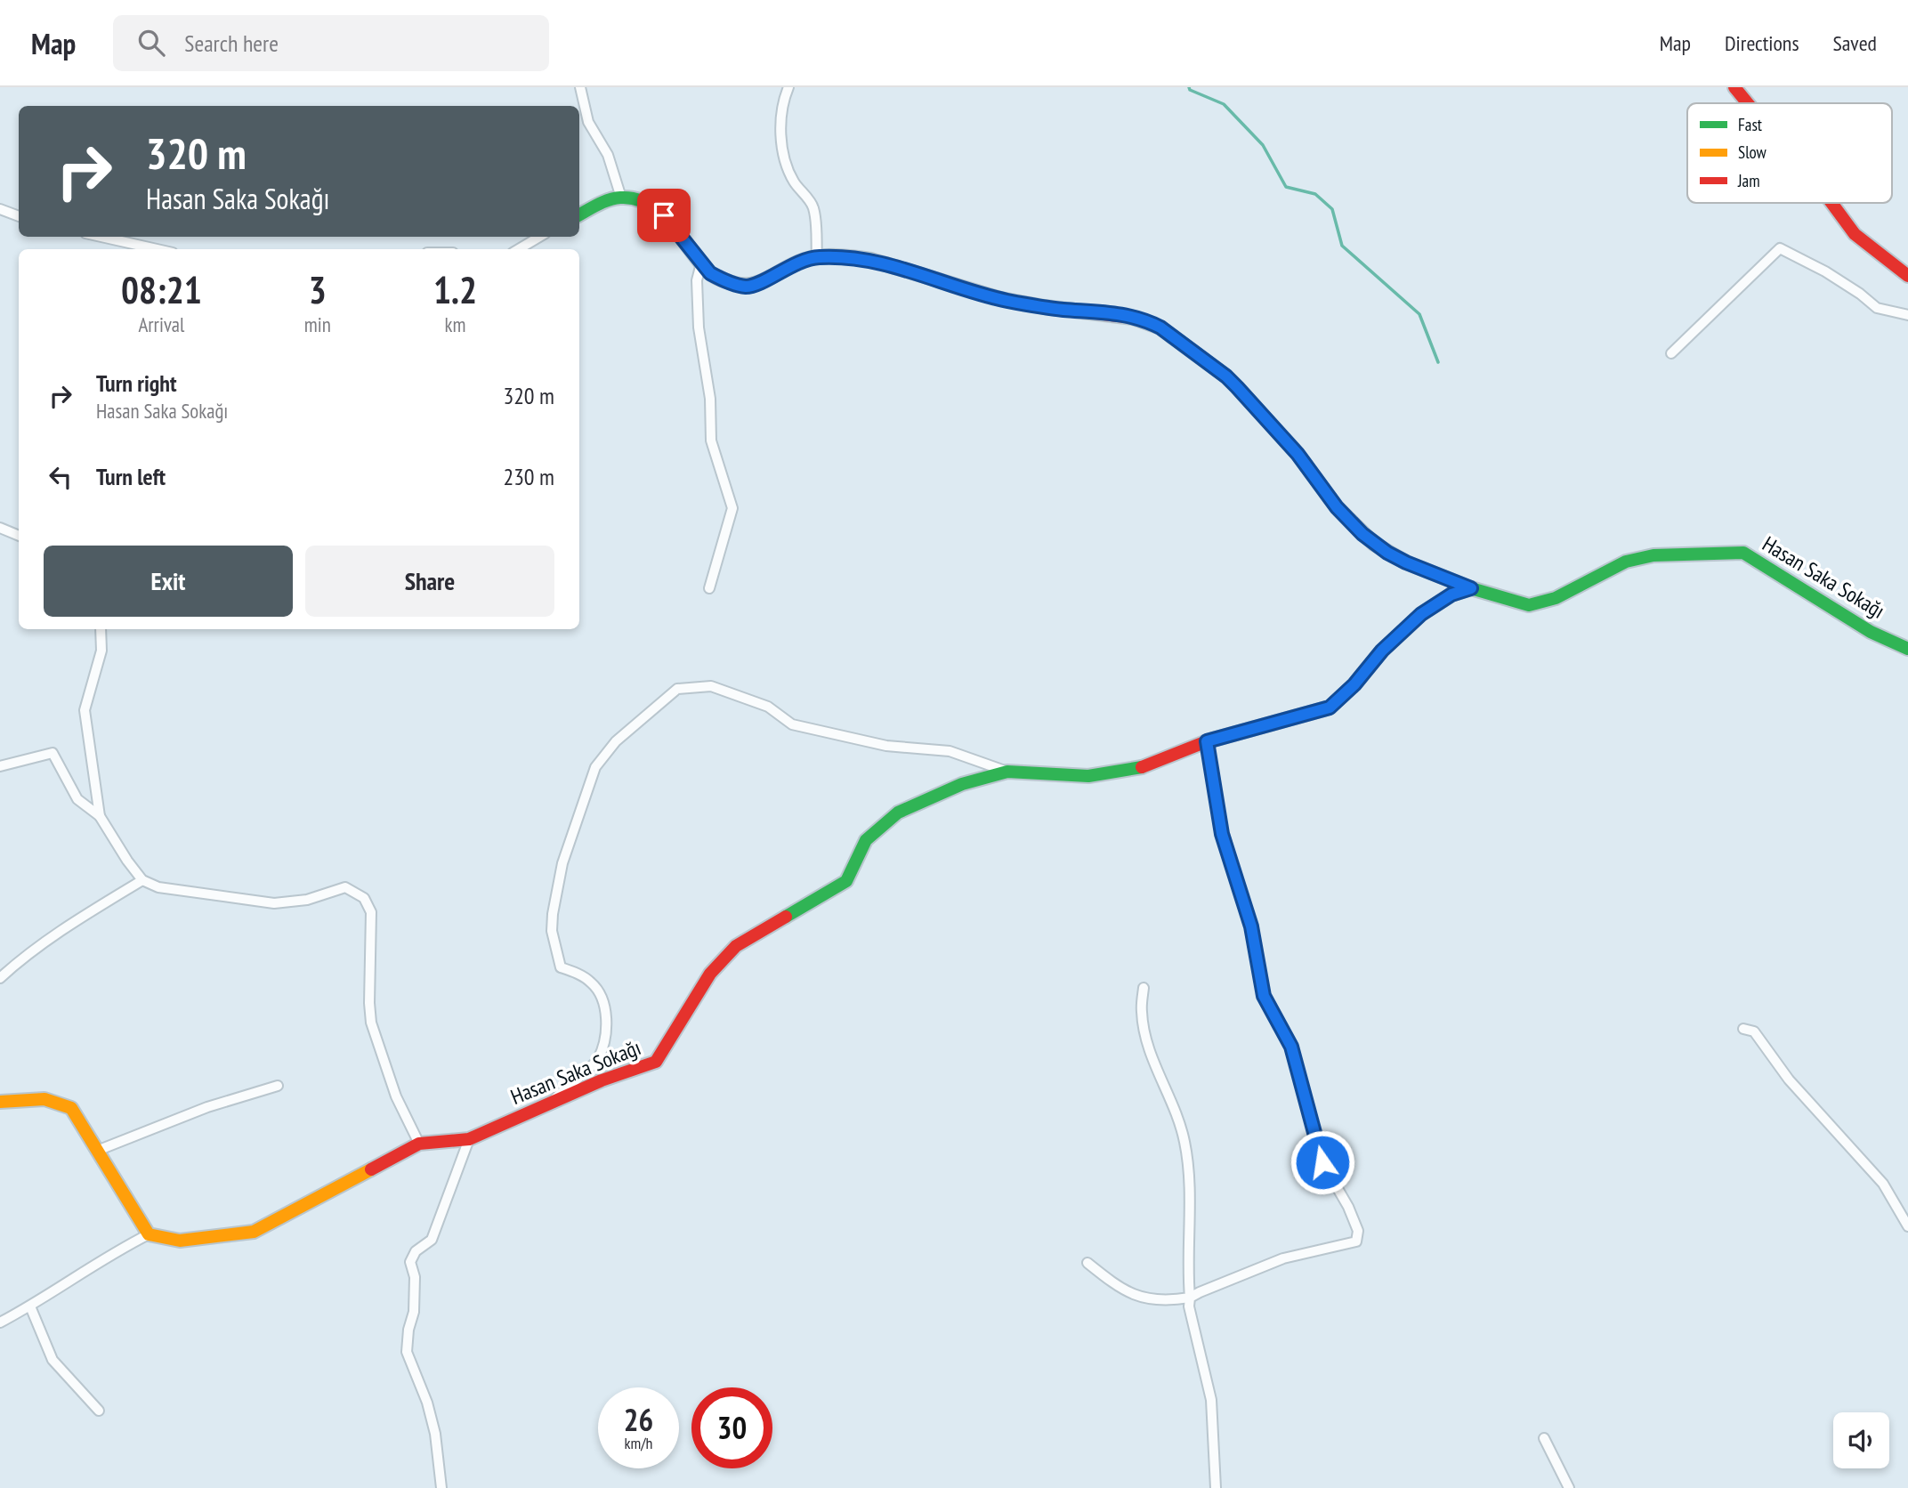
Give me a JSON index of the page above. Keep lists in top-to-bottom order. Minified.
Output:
{"streets":{"street":["Hasan Saka Sokağı"]},"legend":["Fast","Slow","Jam"],"page":{"header":"Map","search":"Search here","nav":["Map","Directions","Saved"],"turn":["320 m","Hasan Saka Sokağı"],"eta":["08:21","Arrival","3","min","1.2","km"],"list":[{"name":"Turn right","note":"Hasan Saka Sokağı","value":"320 m"},{"name":"Turn left","value":"230 m"}],"buttons":["Exit","Share"],"speed":"26 km/h","limit":"30"}}
